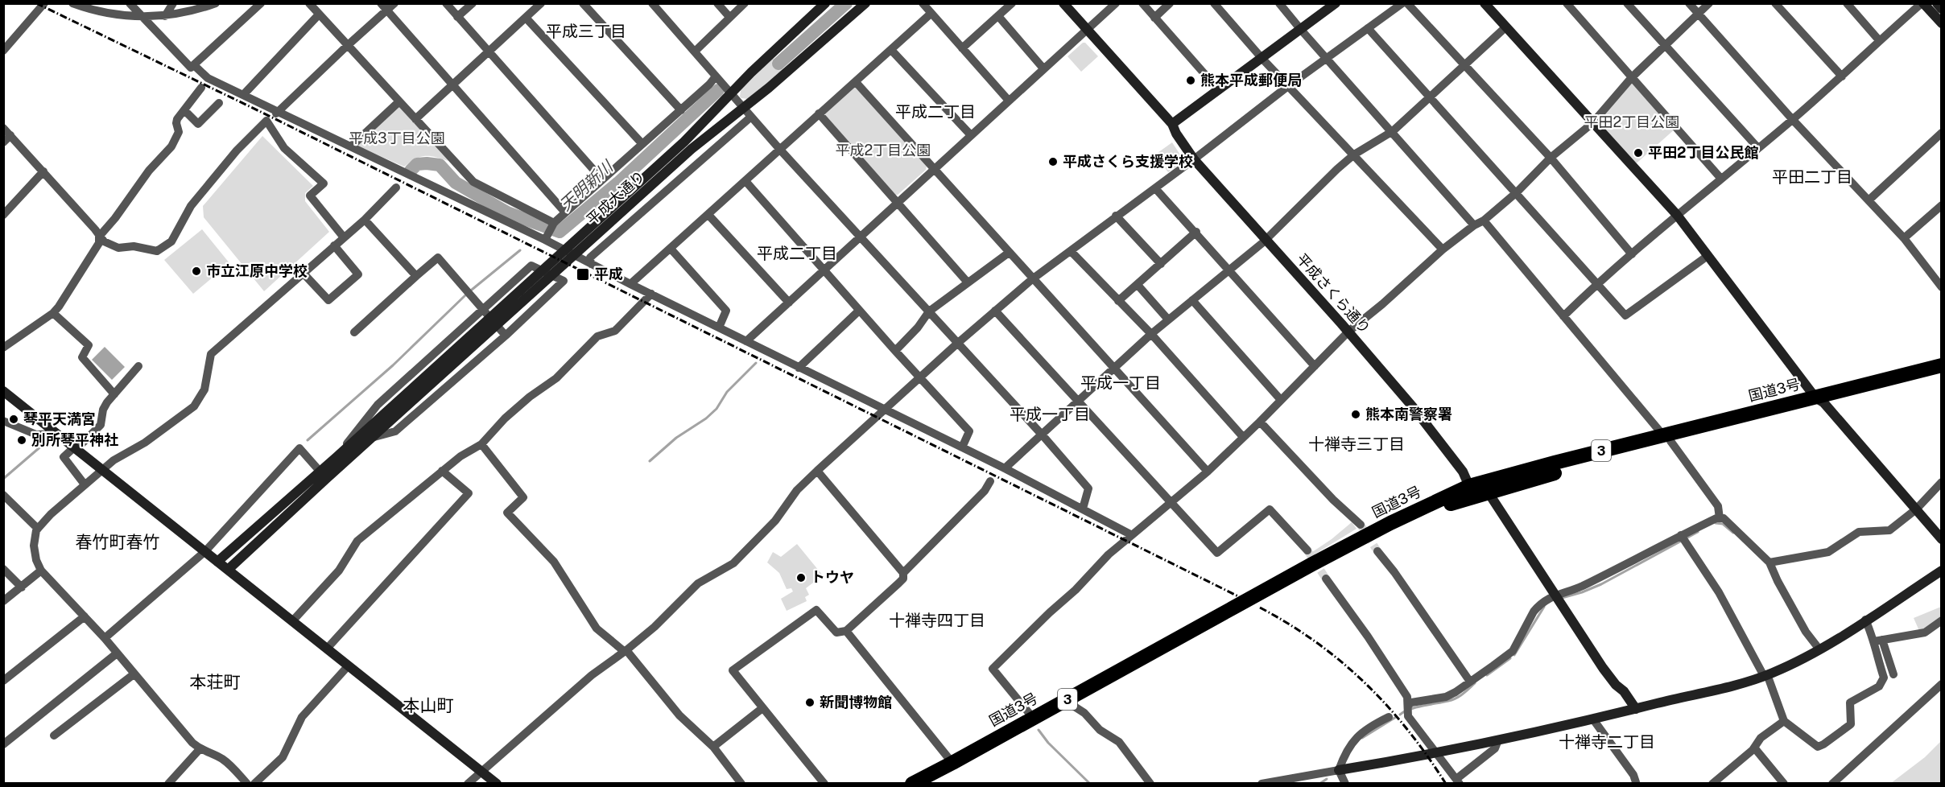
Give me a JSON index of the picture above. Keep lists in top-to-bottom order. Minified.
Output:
{"streets":{"highway":["国道3号","3"],"street":["平成大通り","平成さくら通り"]},"crossings":[["平成さくら通り","国道3号"]],"districts":["平成三丁目","平成二丁目","平田二丁目","平成二丁目","平成一丁目","平成一丁目","十禅寺三丁目","春竹町春竹","十禅寺四丁目","本荘町","本山町","十禅寺二丁目"],"water":["天明新川"],"parks":["平田2丁目公園","平成3丁目公園","平成2丁目公園"],"places":{"other":["熊本平成郵便局","平田2丁目公民館","平成さくら支援学校","市立江原中学校","熊本南警察署","琴平天満宮","別所琴平神社","トウヤ","新聞博物館"],"transit":["平成"]}}
